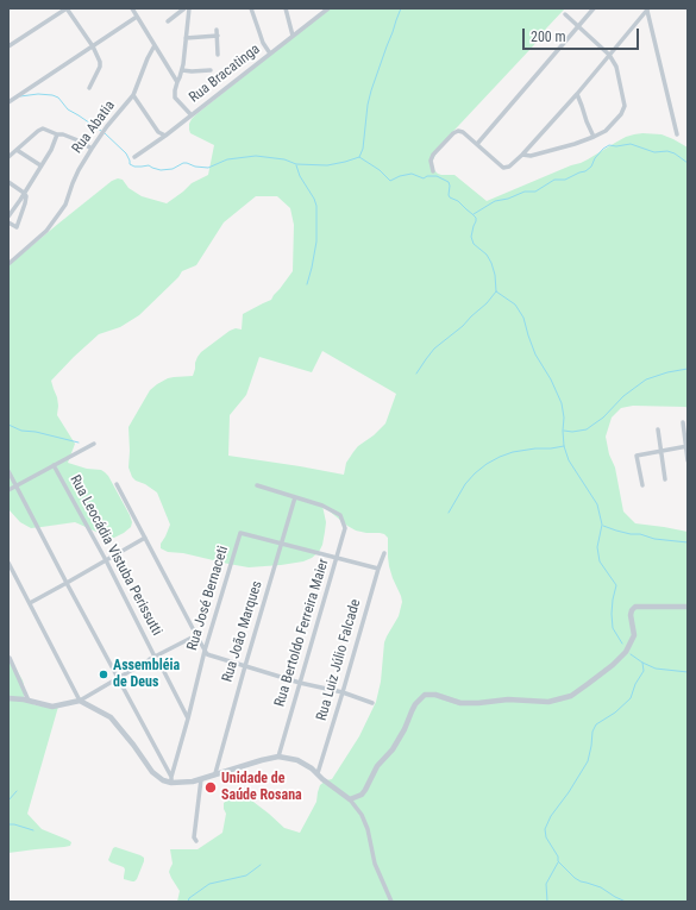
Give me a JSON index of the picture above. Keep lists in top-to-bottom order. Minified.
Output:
{"streets":{"street":["Rua Bracatinga","Rua Abatia","Rua Leocádia Vistuba Perissutti","Rua José Bernaceti","Rua João Marques","Rua Bertoldo Ferreira Maier","Rua Luiz Júlio Falcade"]},"crossings":[["Rua Leocádia Vistuba Perissutti","Rua José Bernaceti"],["Rua José Bernaceti","Rua João Marques"],["Rua João Marques","Rua Bertoldo Ferreira Maier"]],"places":["Assembléia de Deus","Unidade de Saúde Rosana"],"scale_bar":"200 m"}
